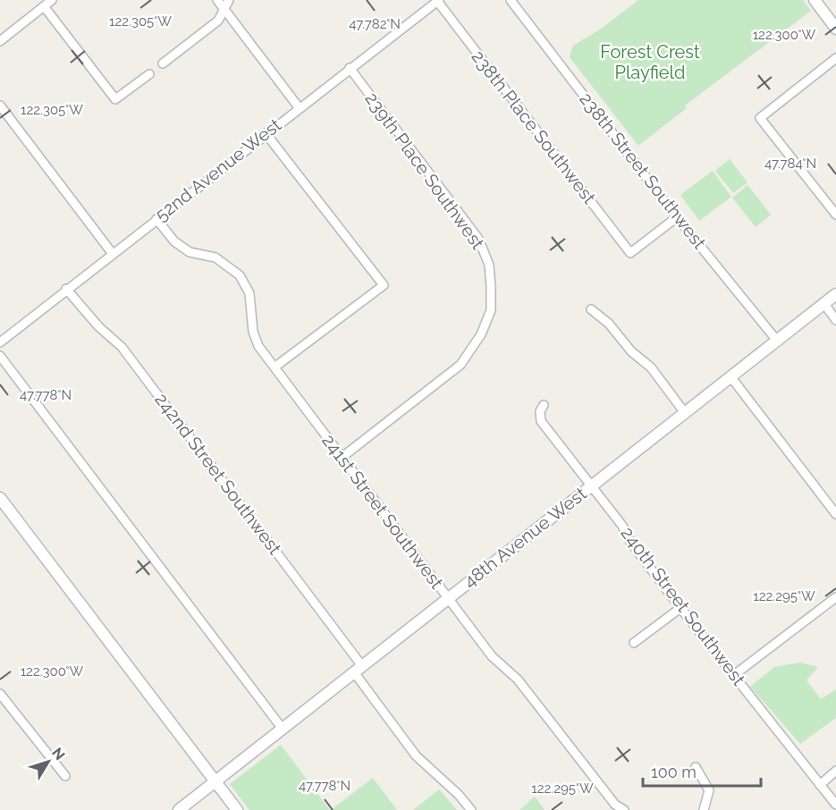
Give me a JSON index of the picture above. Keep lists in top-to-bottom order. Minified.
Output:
{"streets":{"main road":["48th Avenue West"],"street":["238th Place Southwest","52nd Avenue West","239th Place Southwest","238th Street Southwest","242nd Street Southwest","241st Street Southwest","240th Street Southwest"]},"crossings":[["238th Place Southwest","52nd Avenue West"],["238th Place Southwest","238th Street Southwest"],["52nd Avenue West","239th Place Southwest"],["52nd Avenue West","242nd Street Southwest"],["52nd Avenue West","241st Street Southwest"],["239th Place Southwest","241st Street Southwest"],["238th Street Southwest","48th Avenue West"],["242nd Street Southwest","48th Avenue West"],["241st Street Southwest","48th Avenue West"],["48th Avenue West","240th Street Southwest"]],"parks":["Forest Crest Playfield"],"scale_bar":"100 m","north":"top right","coordinates":["122.305°W","47.782°N","122.300°W","47.784°N","47.778°N","122.295°W"]}
